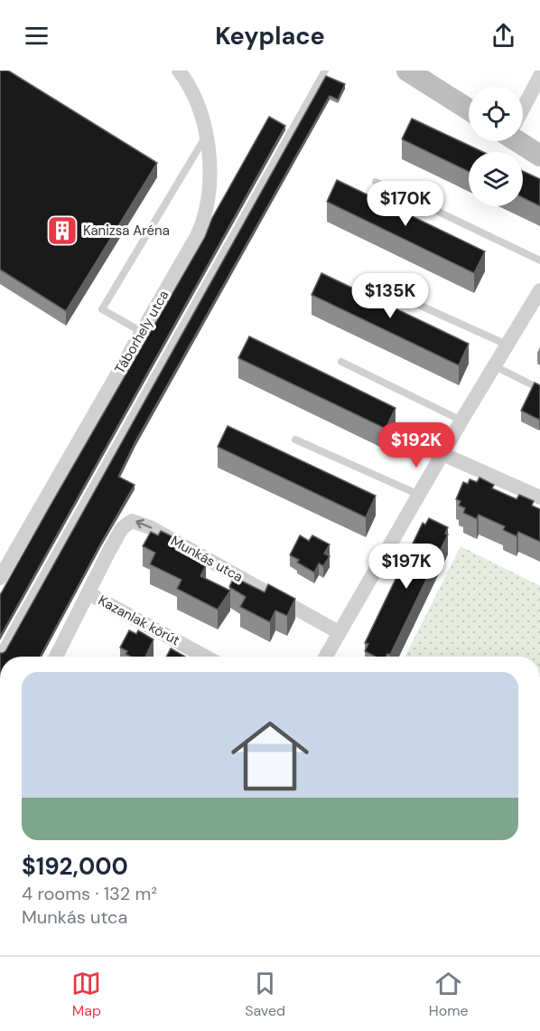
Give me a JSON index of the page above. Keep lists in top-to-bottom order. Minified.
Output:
{"streets":{"street":["Táborhely utca","Munkás utca","Kazanlak körút"]},"crossings":[["Munkás utca","Kazanlak körút"]],"places":{"building":["Kanizsa Aréna"]},"page":{"header":"Keyplace","price":["$170K","$135K","$192K","$197K"],"list":[{"name":"$192,000","note":"4 rooms · 132 m² · Munkás utca"}],"tabs":["Map","Saved","Home"]}}
